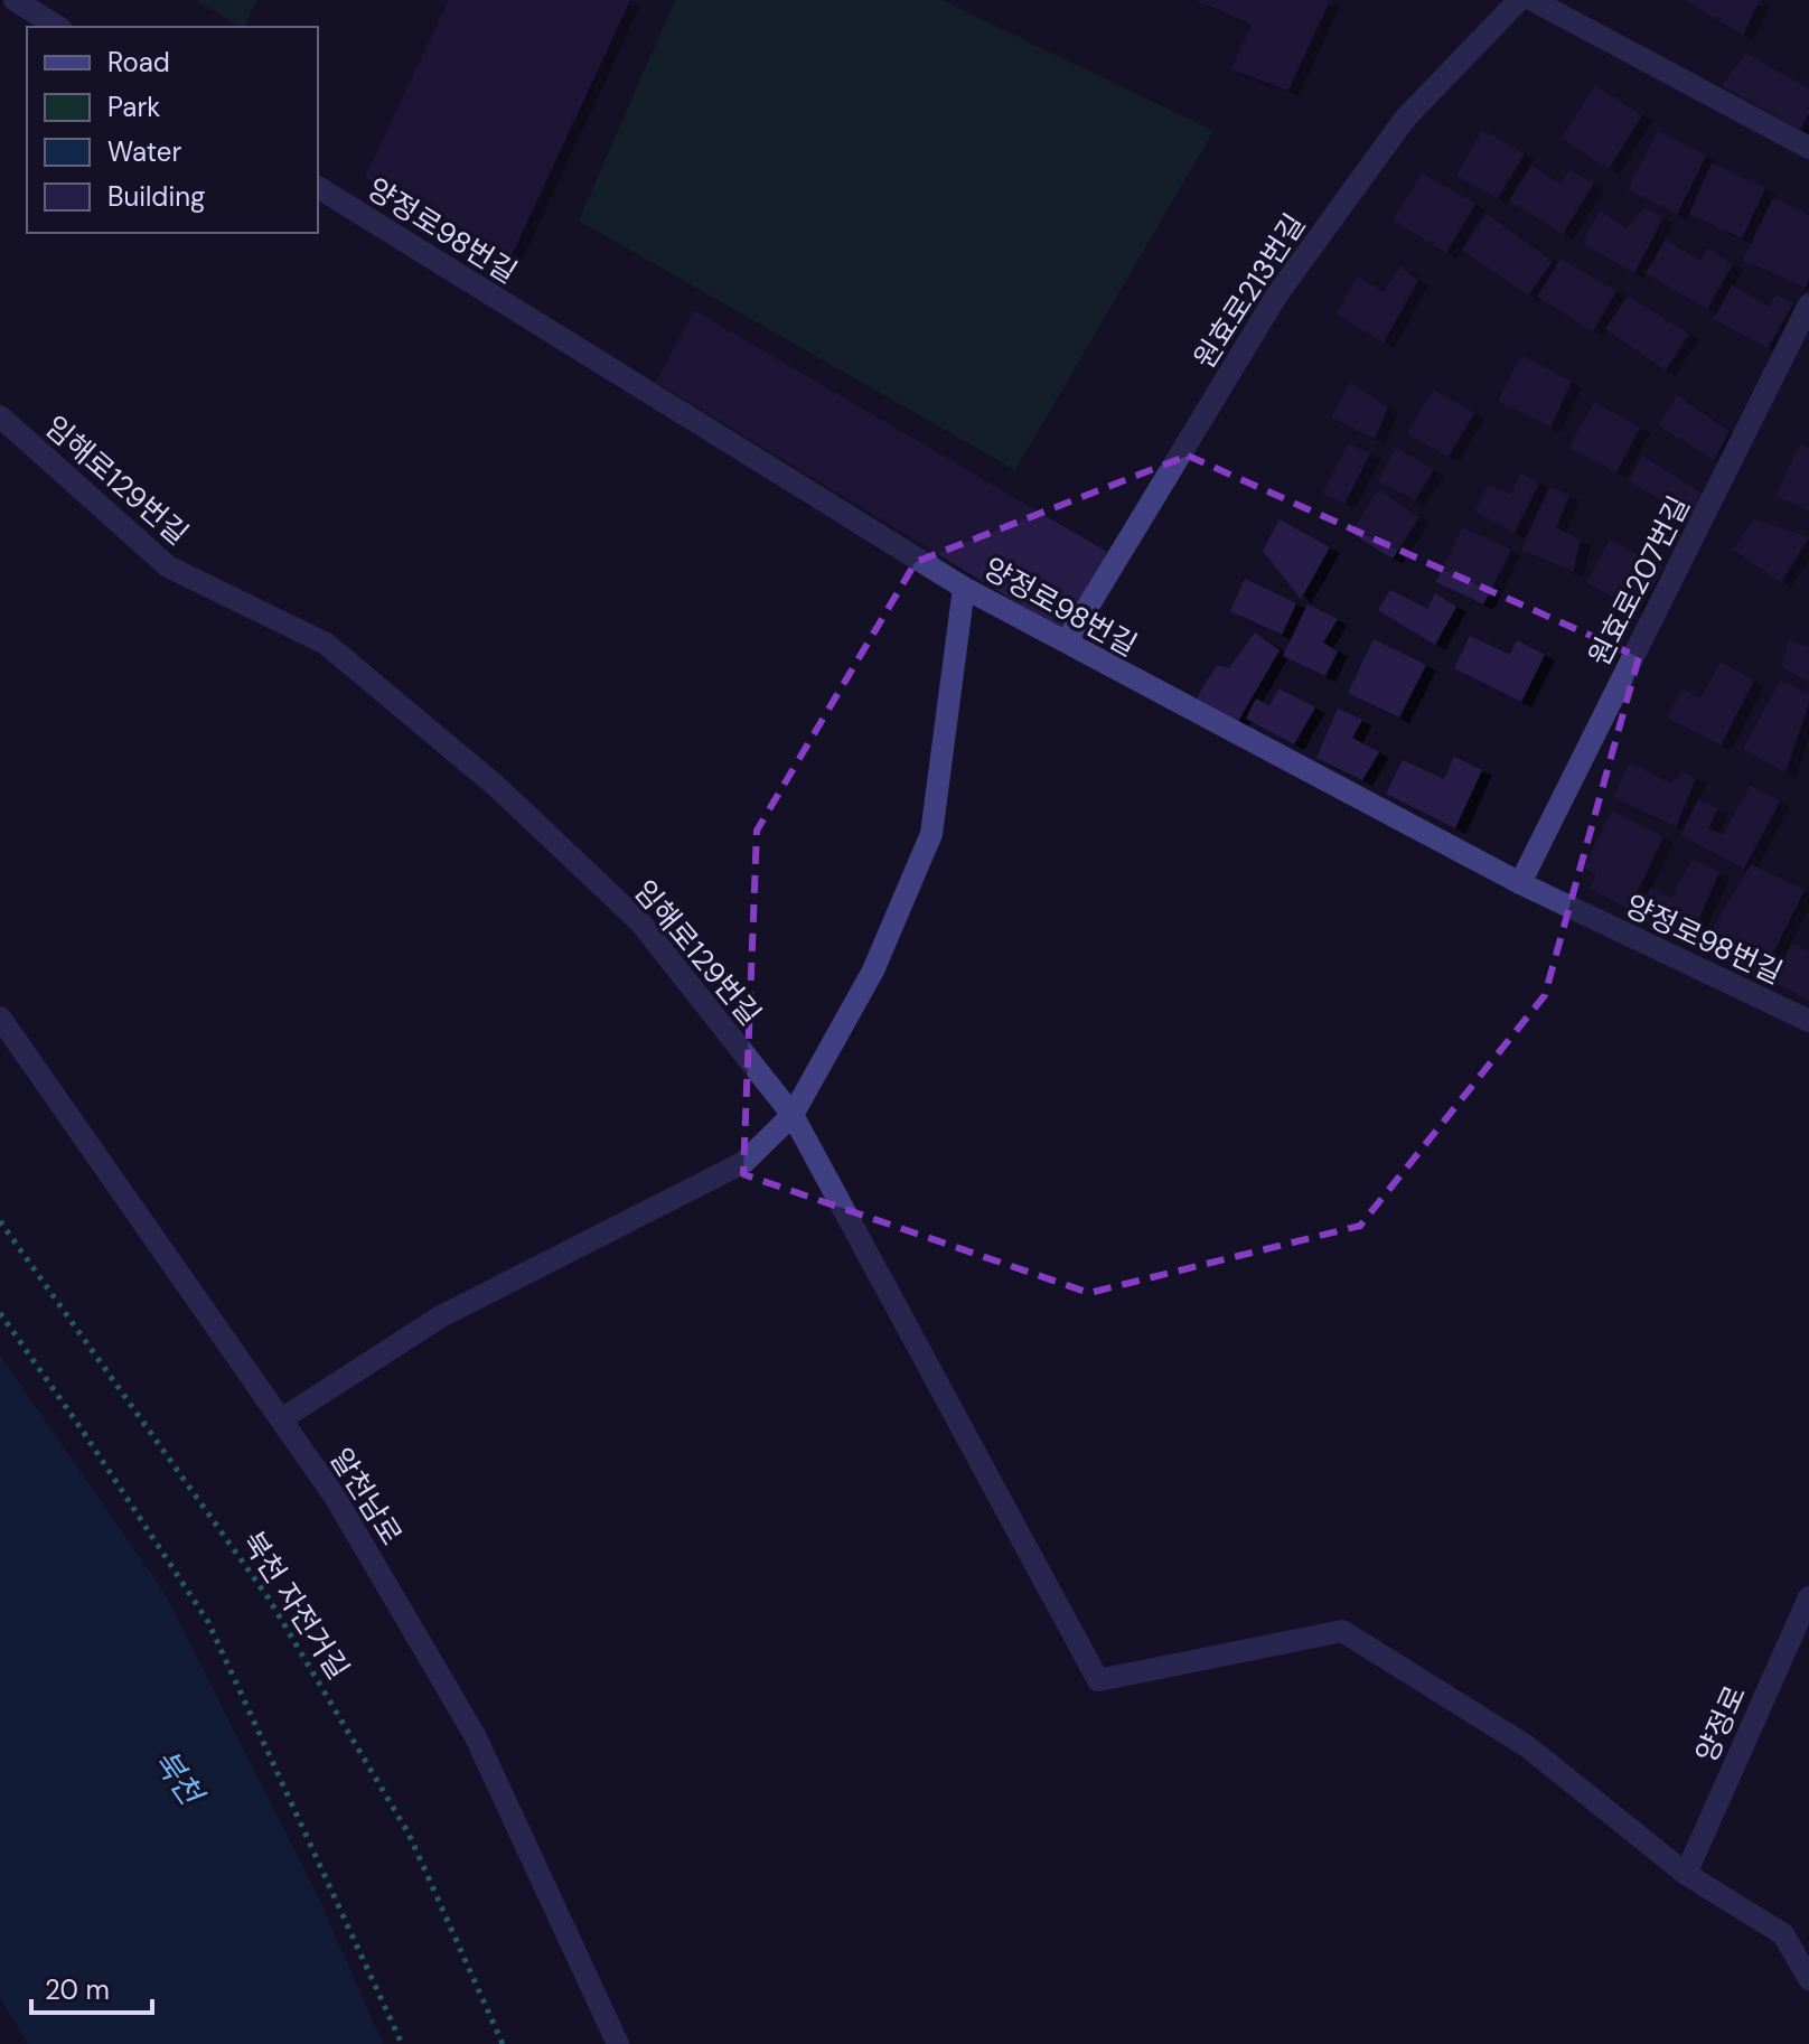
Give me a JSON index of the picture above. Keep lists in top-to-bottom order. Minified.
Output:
{"streets":{"street":["양정로98번길","원효로213번길","임해로129번길","원효로207번길","알천남로","양정로"],"path":["북천 자전거길"]},"crossings":[["양정로98번길","원효로213번길"],["양정로98번길","원효로207번길"],["임해로129번길","양정로"]],"water":["북천"],"legend":["Road","Park","Water","Building"],"scale_bar":"20 m"}
